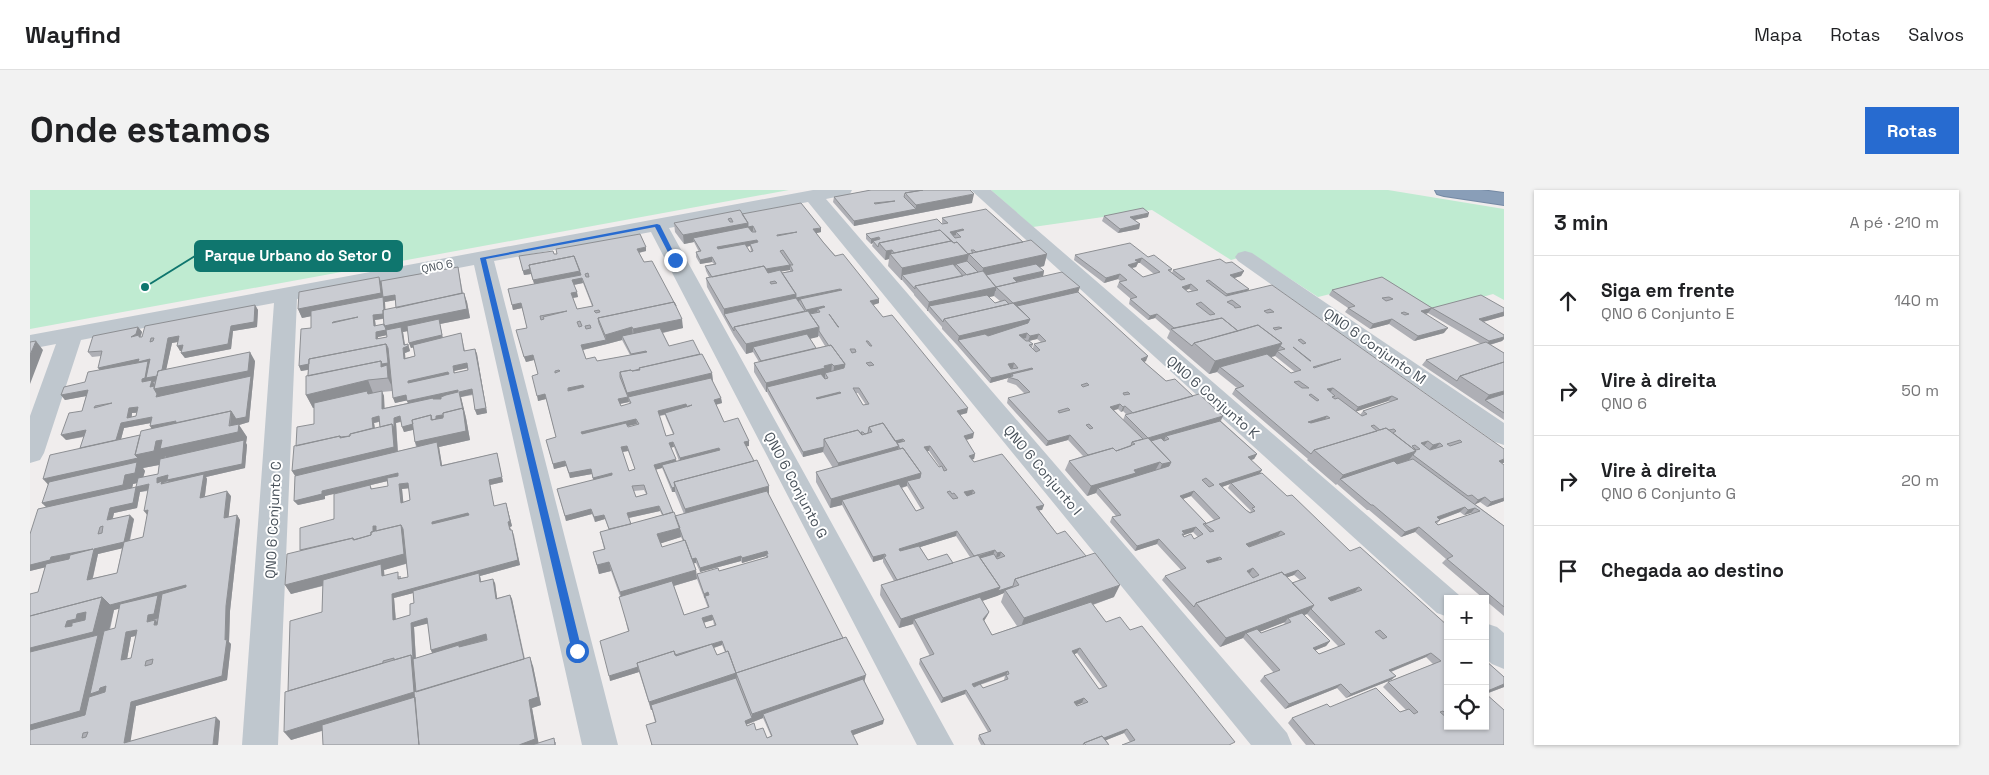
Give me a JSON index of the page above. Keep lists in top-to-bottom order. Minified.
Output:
{"streets":{"street":["QNO 6","QNO 6 Conjunto M","QNO 6 Conjunto K","QNO 6 Conjunto I","QNO 6 Conjunto G","QNO 6 Conjunto C"]},"crossings":[["QNO 6","QNO 6 Conjunto I"],["QNO 6","QNO 6 Conjunto G"],["QNO 6","QNO 6 Conjunto C"]],"places":["Parque Urbano do Setor O"],"page":{"header":"Wayfind","nav":["Mapa","Rotas","Salvos"],"buttons":"Rotas","title":"Onde estamos","heading":["3 min","A pé · 210 m"],"list":[["Siga em frente","QNO 6 Conjunto E","140 m"],["Vire à direita","QNO 6","50 m"],["Vire à direita","QNO 6 Conjunto G","20 m"],"Chegada ao destino"],"map_buttons":["+","−"]}}
